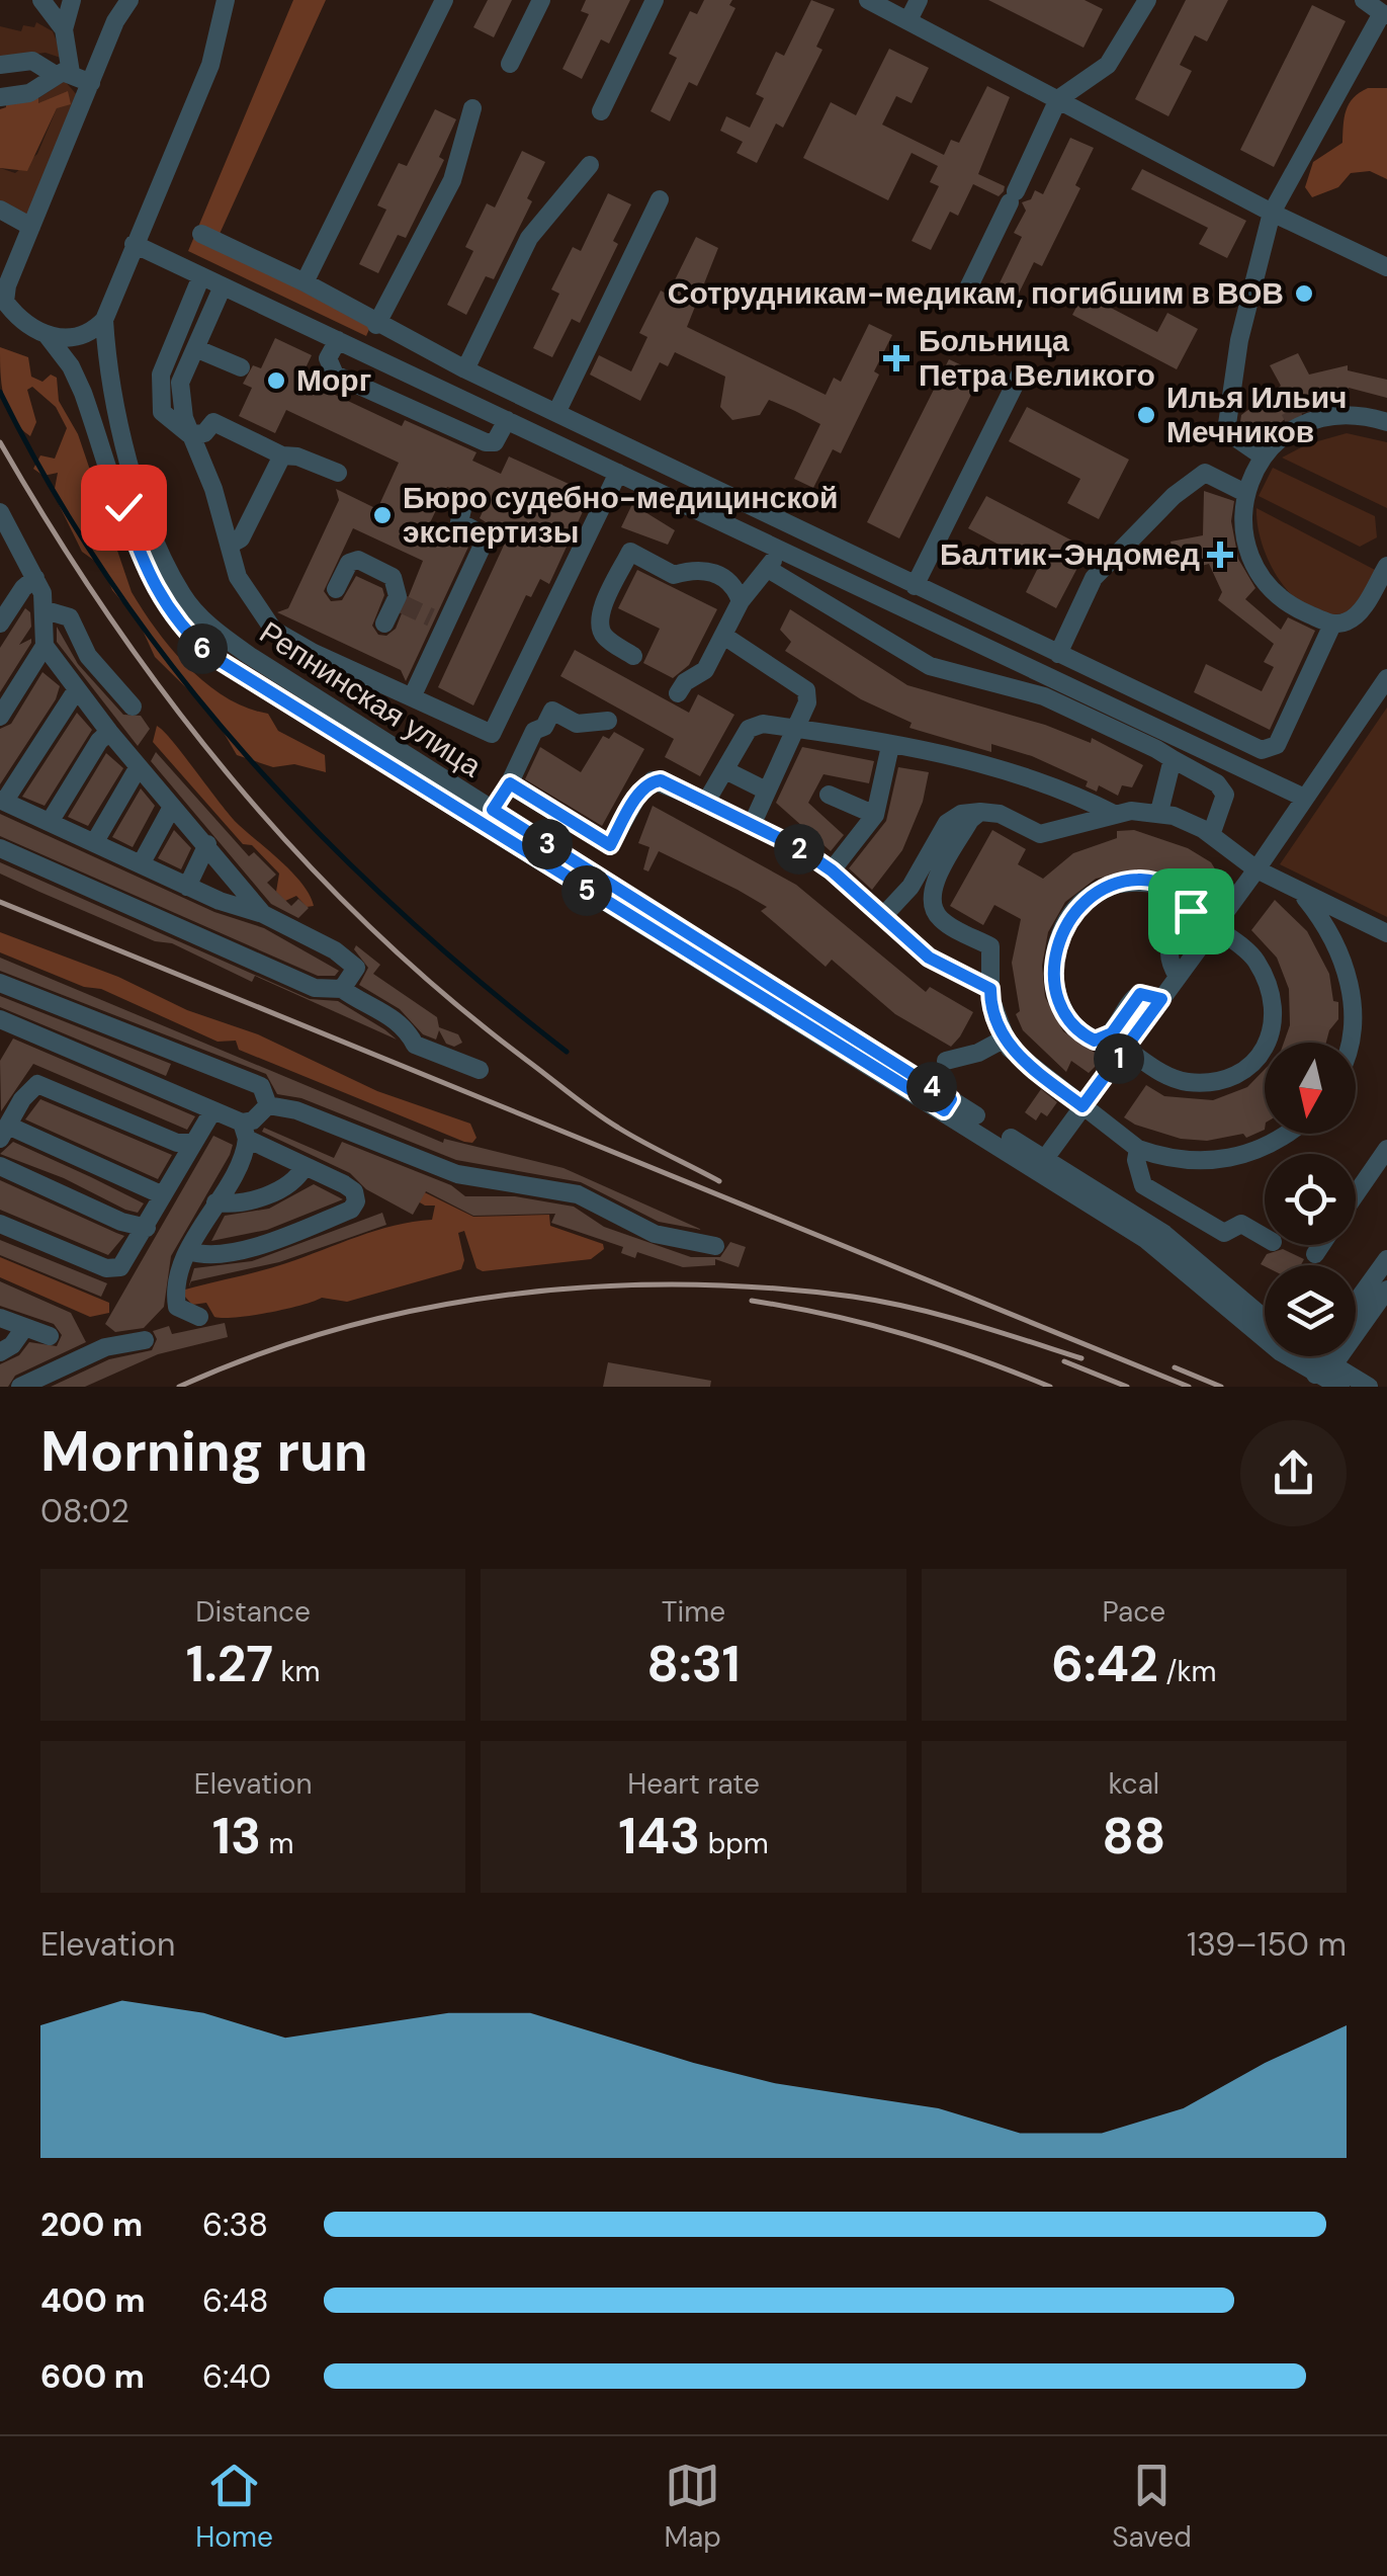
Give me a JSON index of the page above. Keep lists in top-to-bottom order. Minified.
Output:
{"streets":{"street":["Репнинская улица"]},"places":{"other":["Сотрудникам-медикам, погибшим в ВОВ","Морг","Илья Ильич Мечников","Бюро судебно-медицинской экспертизы"],"health":["Больница Петра Великого","Балтик-Эндомед"]},"north":"bottom","page":{"pins":["6","3","2","5","1","4"],"heading":["Morning run","08:02"],"stats":[["Distance","1.27 km"],["Time","8:31"],["Pace","6:42 /km"],["Elevation","13 m"],["Heart rate","143 bpm"],["kcal","88"]],"chart":["Elevation","139–150 m"],"list":[{"name":"200 m","note":"6:38"},{"name":"400 m","note":"6:48"},{"name":"600 m","note":"6:40"}],"tabs":["Home","Map","Saved"]}}
